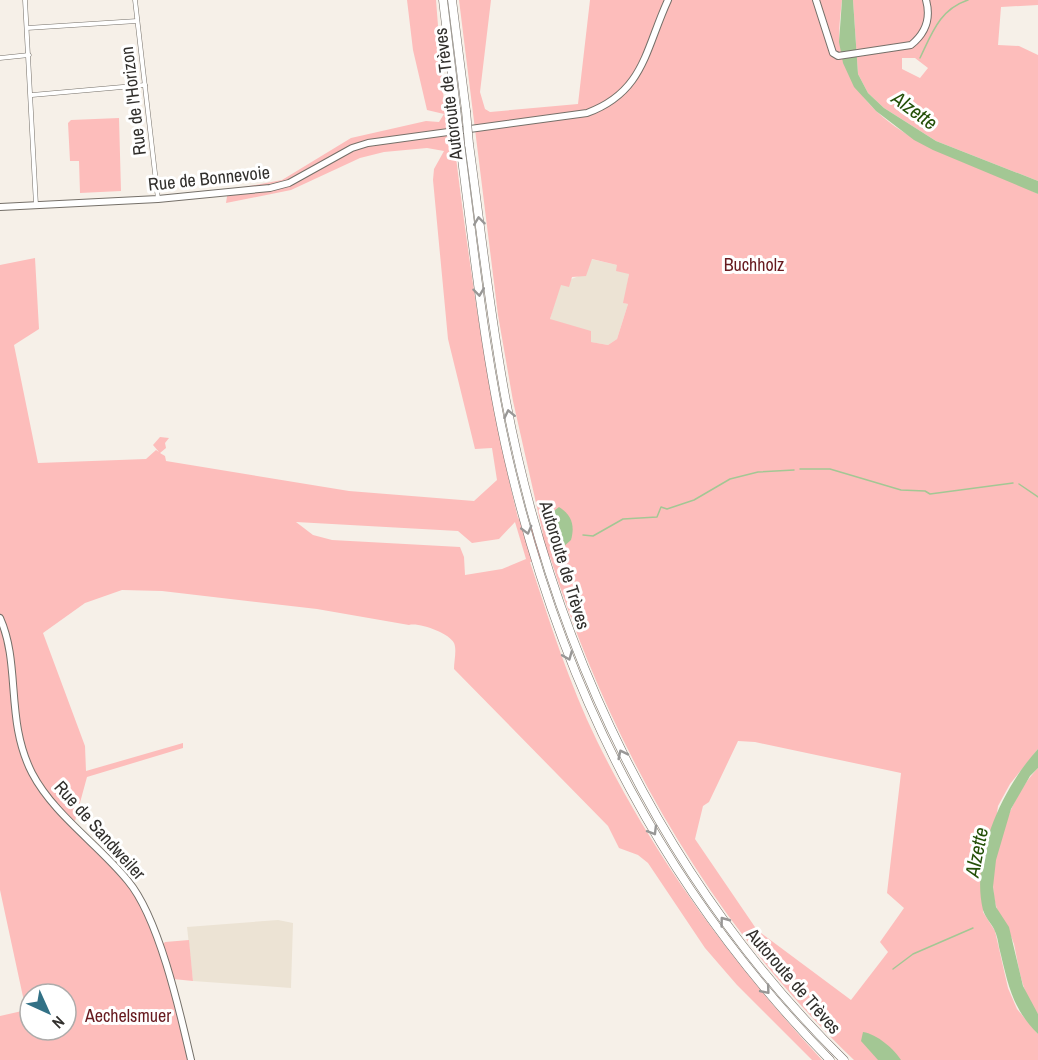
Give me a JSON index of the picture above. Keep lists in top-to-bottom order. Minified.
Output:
{"streets":{"highway":["Autoroute de Trèves"],"main road":["Rue de Bonnevoie","Rue de Sandweiler"],"street":["Rue de l'Horizon"]},"crossings":[["Rue de l'Horizon","Rue de Bonnevoie"]],"water":["Alzette"],"parks":["Buchholz","Aechelsmuer"],"north":"bottom right"}
